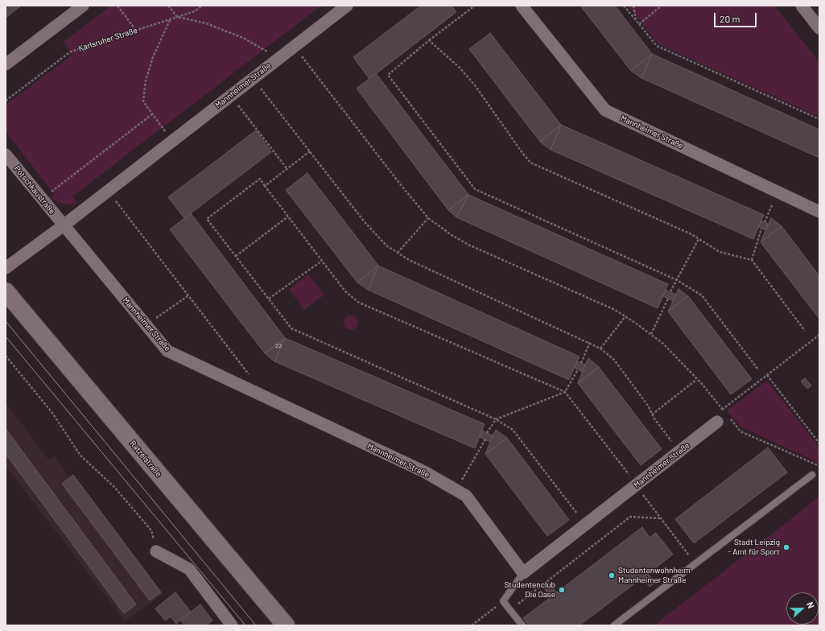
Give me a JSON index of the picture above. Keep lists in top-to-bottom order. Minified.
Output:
{"streets":{"main road":["Ratzelstraße"],"street":["Mannheimer Straße","Potschkaustraße"],"path":["Karlsruher Straße"]},"crossings":[["Mannheimer Straße","Potschkaustraße"]],"places":["Stadt Leipzig - Amt für Sport","Studentenwohnheim Mannheimer Straße","Studentenclub Die Oase"],"house_numbers":["22"],"scale_bar":"20 m","north":"right"}
